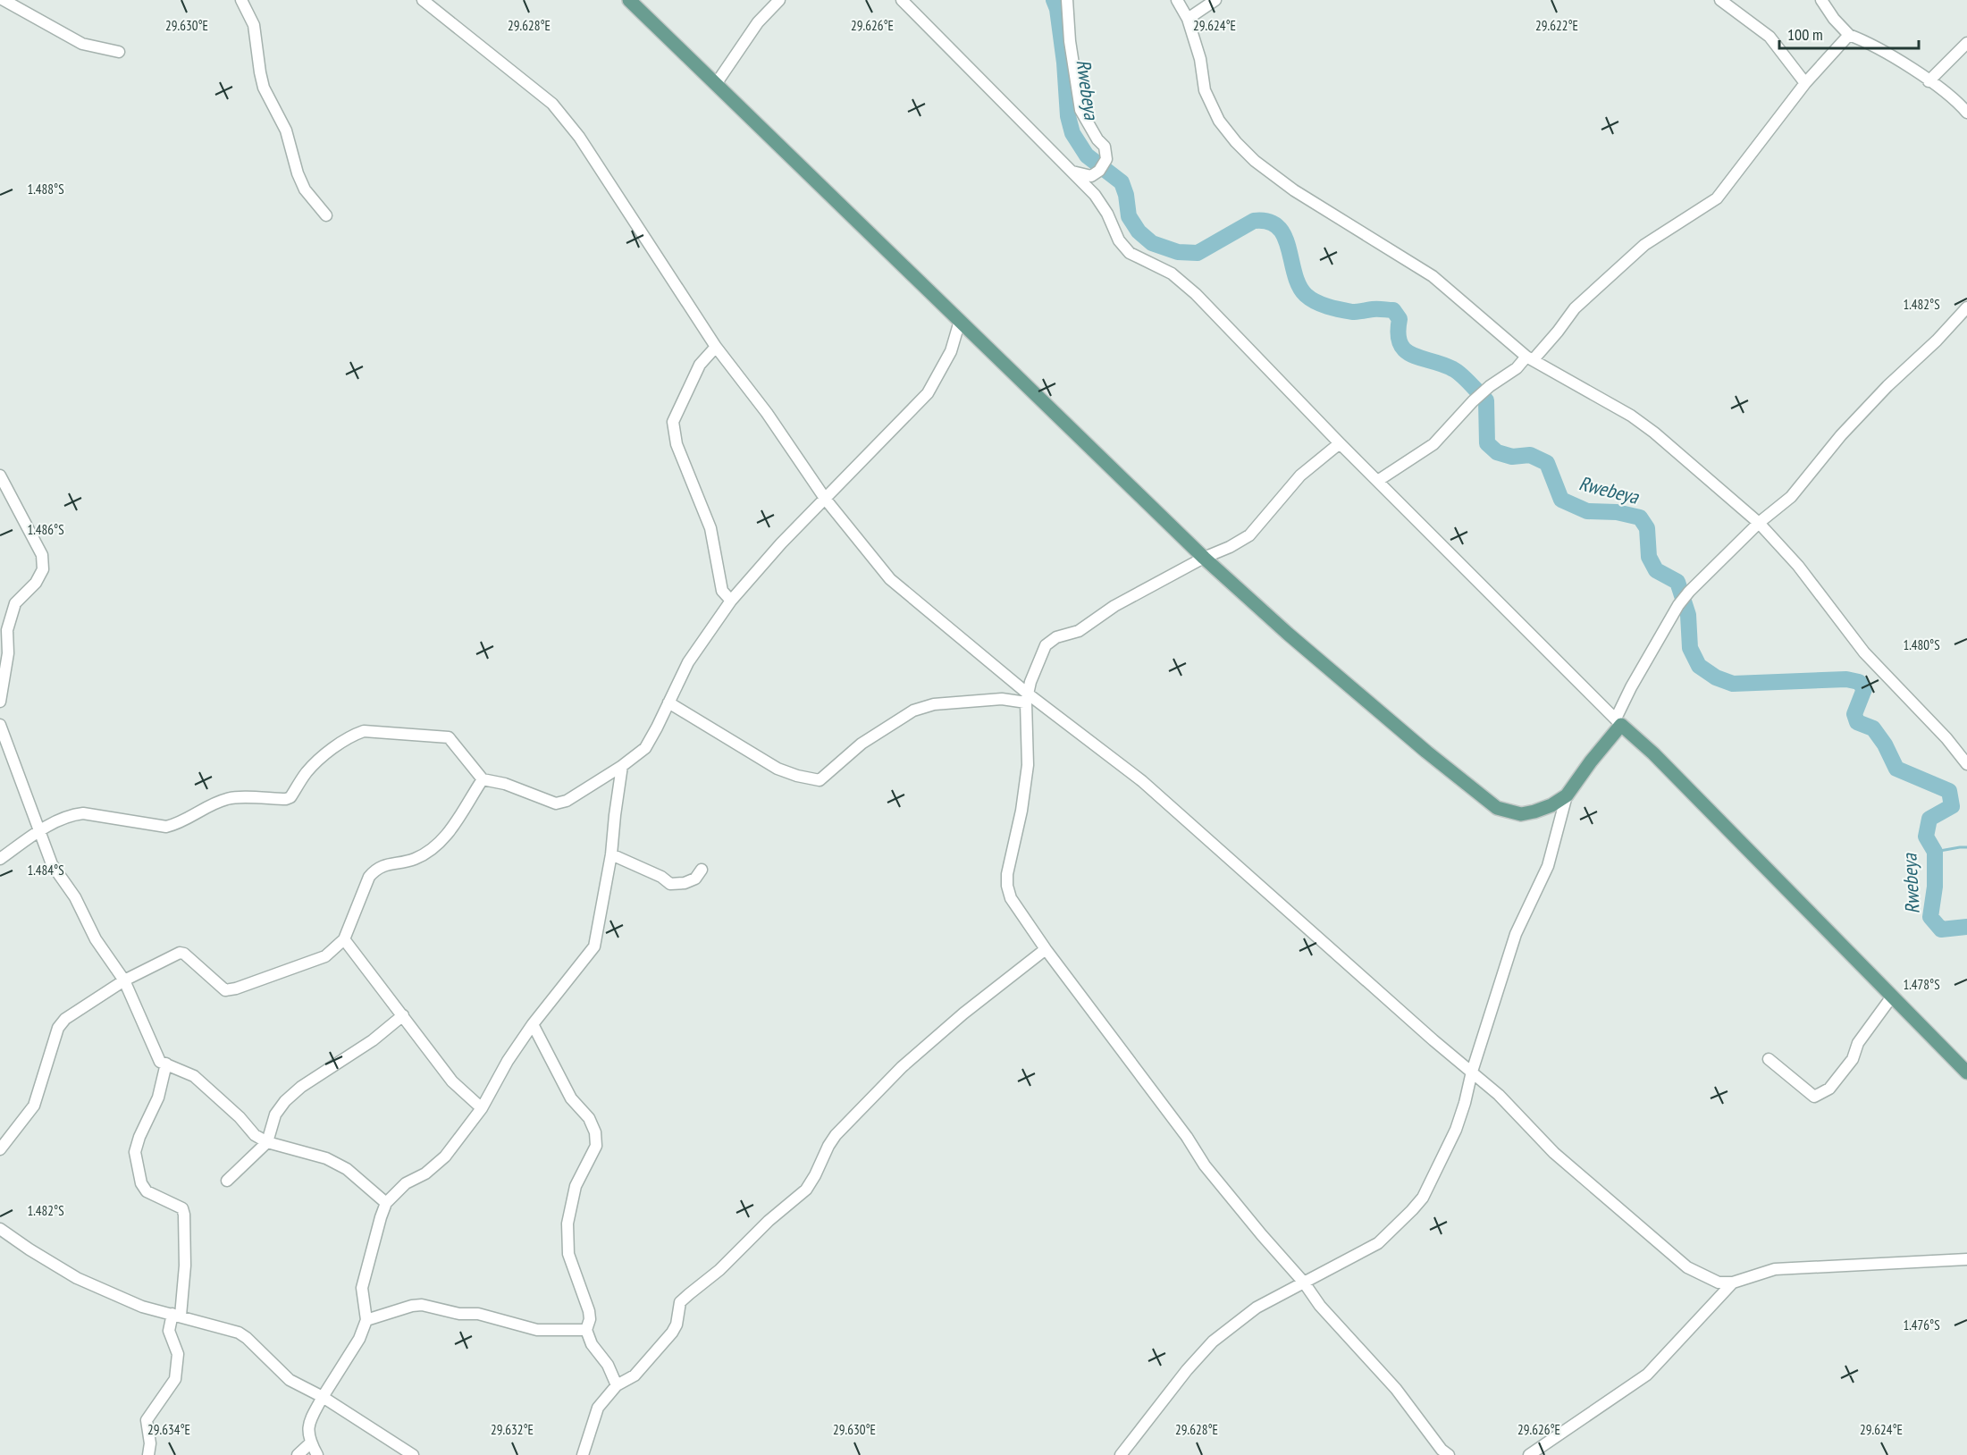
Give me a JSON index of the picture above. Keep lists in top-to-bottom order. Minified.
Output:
{"water":["Rwebeya"],"scale_bar":"100 m","coordinates":["29.630°E","29.628°E","29.626°E","29.624°E","29.622°E","1.488°S","1.482°S","1.486°S","1.480°S","1.484°S","1.478°S","1.476°S","29.634°E","29.632°E"]}
